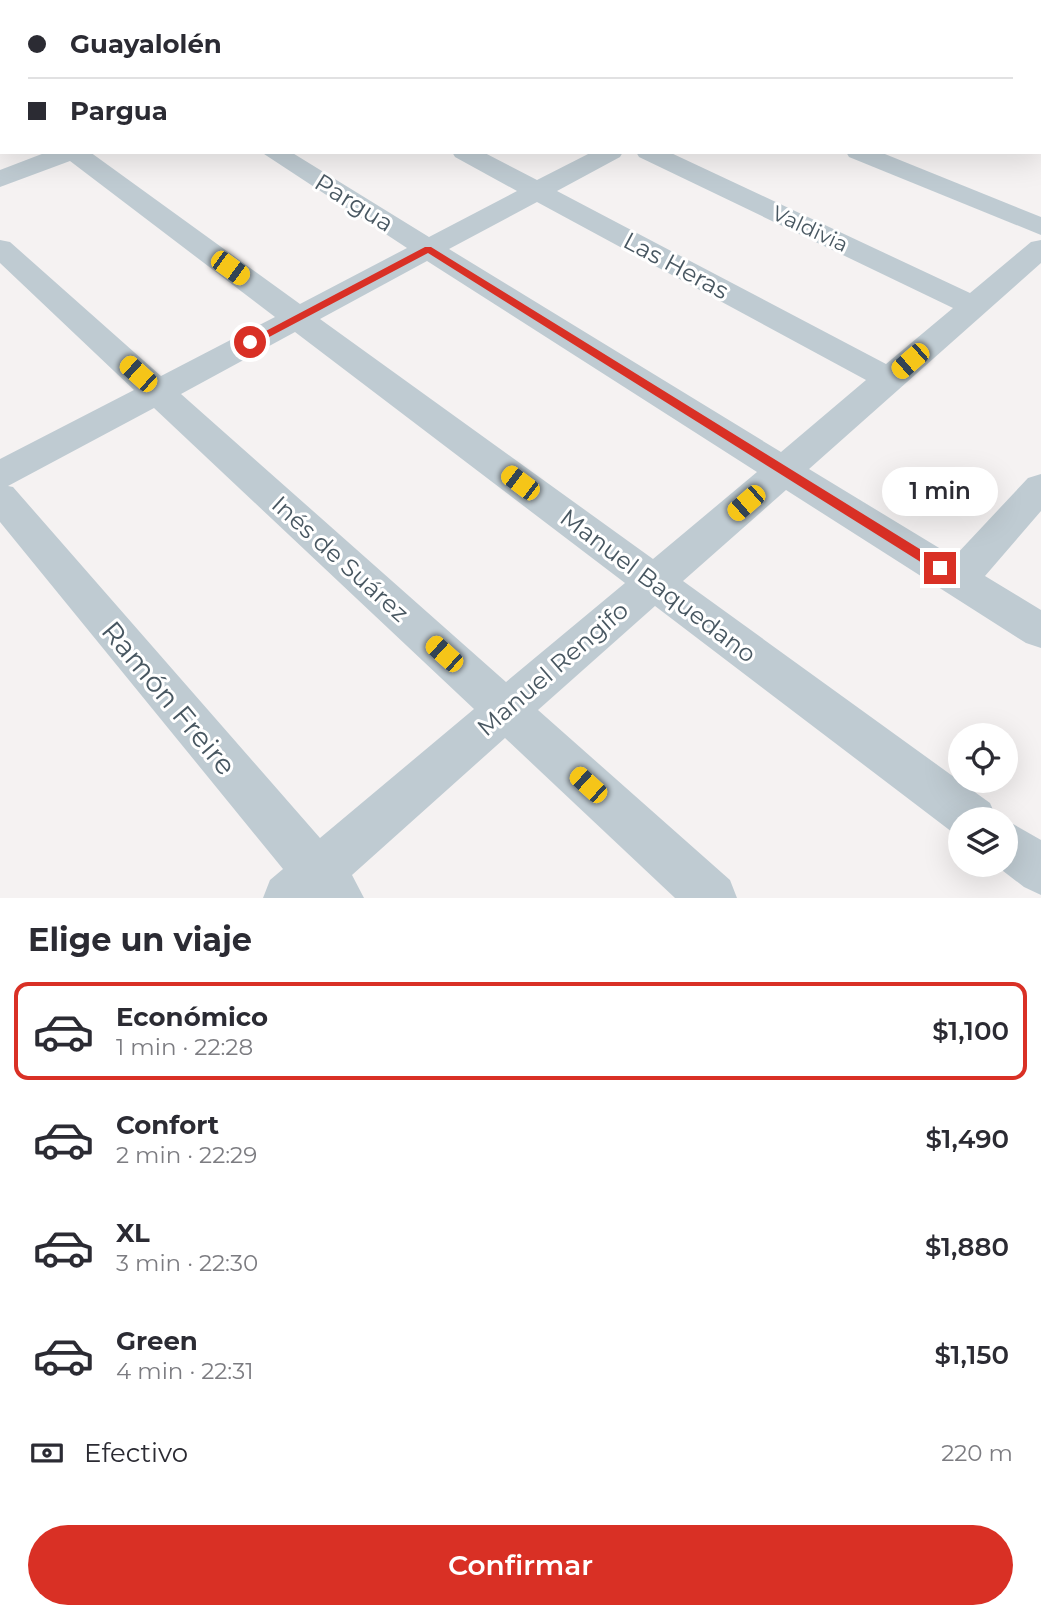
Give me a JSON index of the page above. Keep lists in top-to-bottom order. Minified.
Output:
{"streets":{"street":["Pargua","Valdivia","Las Heras","Inés de Suárez","Manuel Baquedano","Manuel Rengifo","Ramón Freire"]},"crossings":[["Pargua","Manuel Rengifo"],["Valdivia","Manuel Rengifo"],["Las Heras","Manuel Rengifo"],["Inés de Suárez","Manuel Rengifo"],["Manuel Baquedano","Manuel Rengifo"],["Manuel Rengifo","Ramón Freire"]],"page":{"banner":["Guayalolén","Pargua"],"bubble":"1 min","heading":"Elige un viaje","list":[{"name":"Económico","note":"1 min · 22:28","value":"$1,100"},{"name":"Confort","note":"2 min · 22:29","value":"$1,490"},{"name":"XL","note":"3 min · 22:30","value":"$1,880"},{"name":"Green","note":"4 min · 22:31","value":"$1,150"}],"pay":["Efectivo","220 m"],"buttons":"Confirmar"}}
